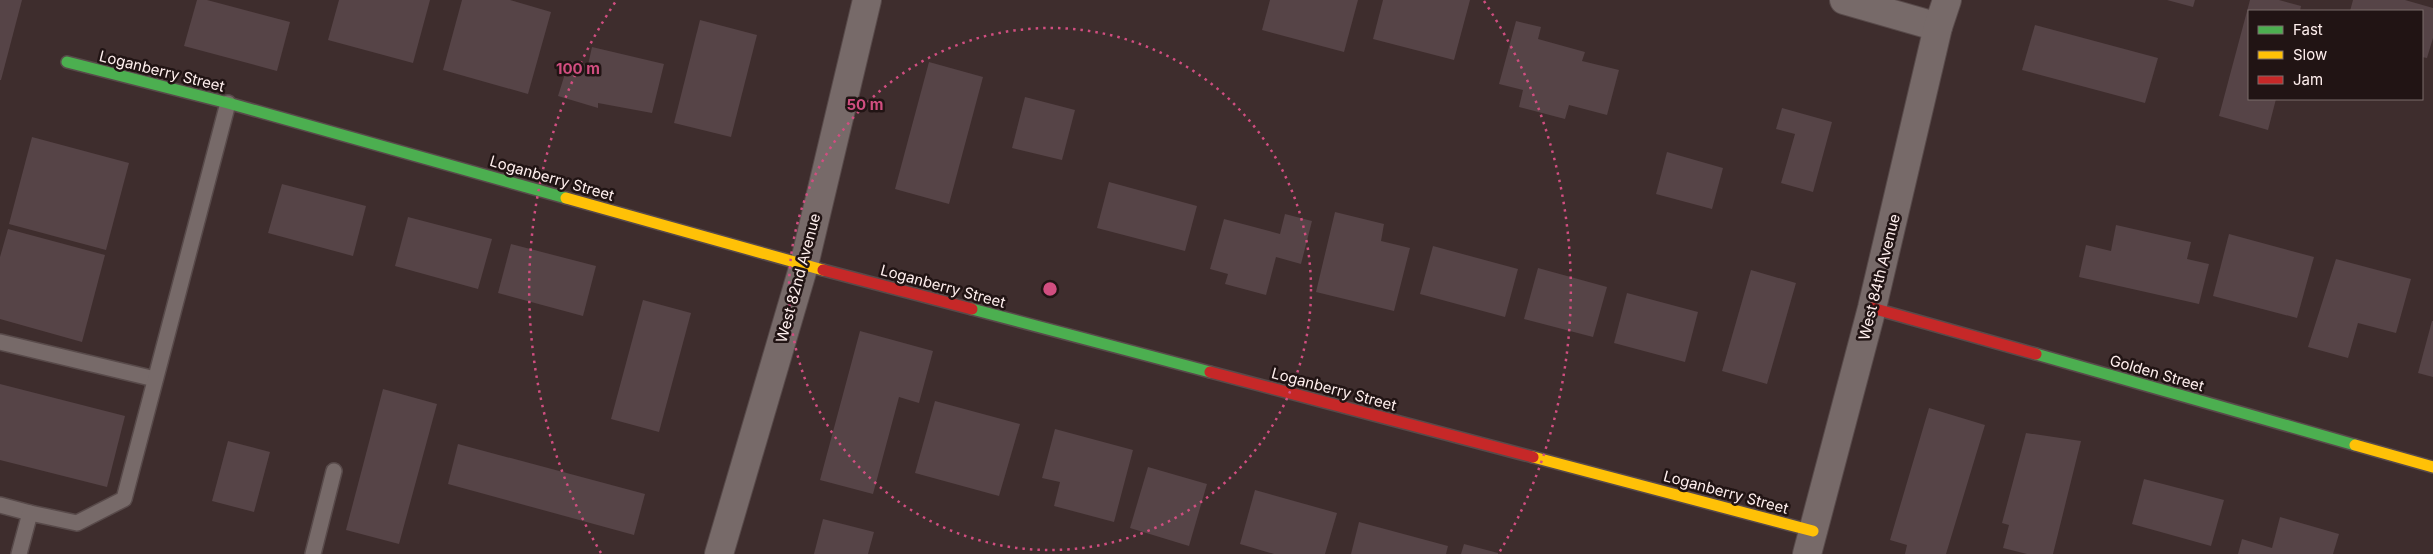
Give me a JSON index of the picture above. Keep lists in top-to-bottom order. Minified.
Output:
{"streets":{"street":["Loganberry Street","West 84th Avenue","West 82nd Avenue","Golden Street"]},"crossings":[["Loganberry Street","West 84th Avenue"],["Loganberry Street","West 82nd Avenue"],["West 84th Avenue","Golden Street"]],"legend":["Fast","Slow","Jam"],"rings":["100 m","50 m"]}
